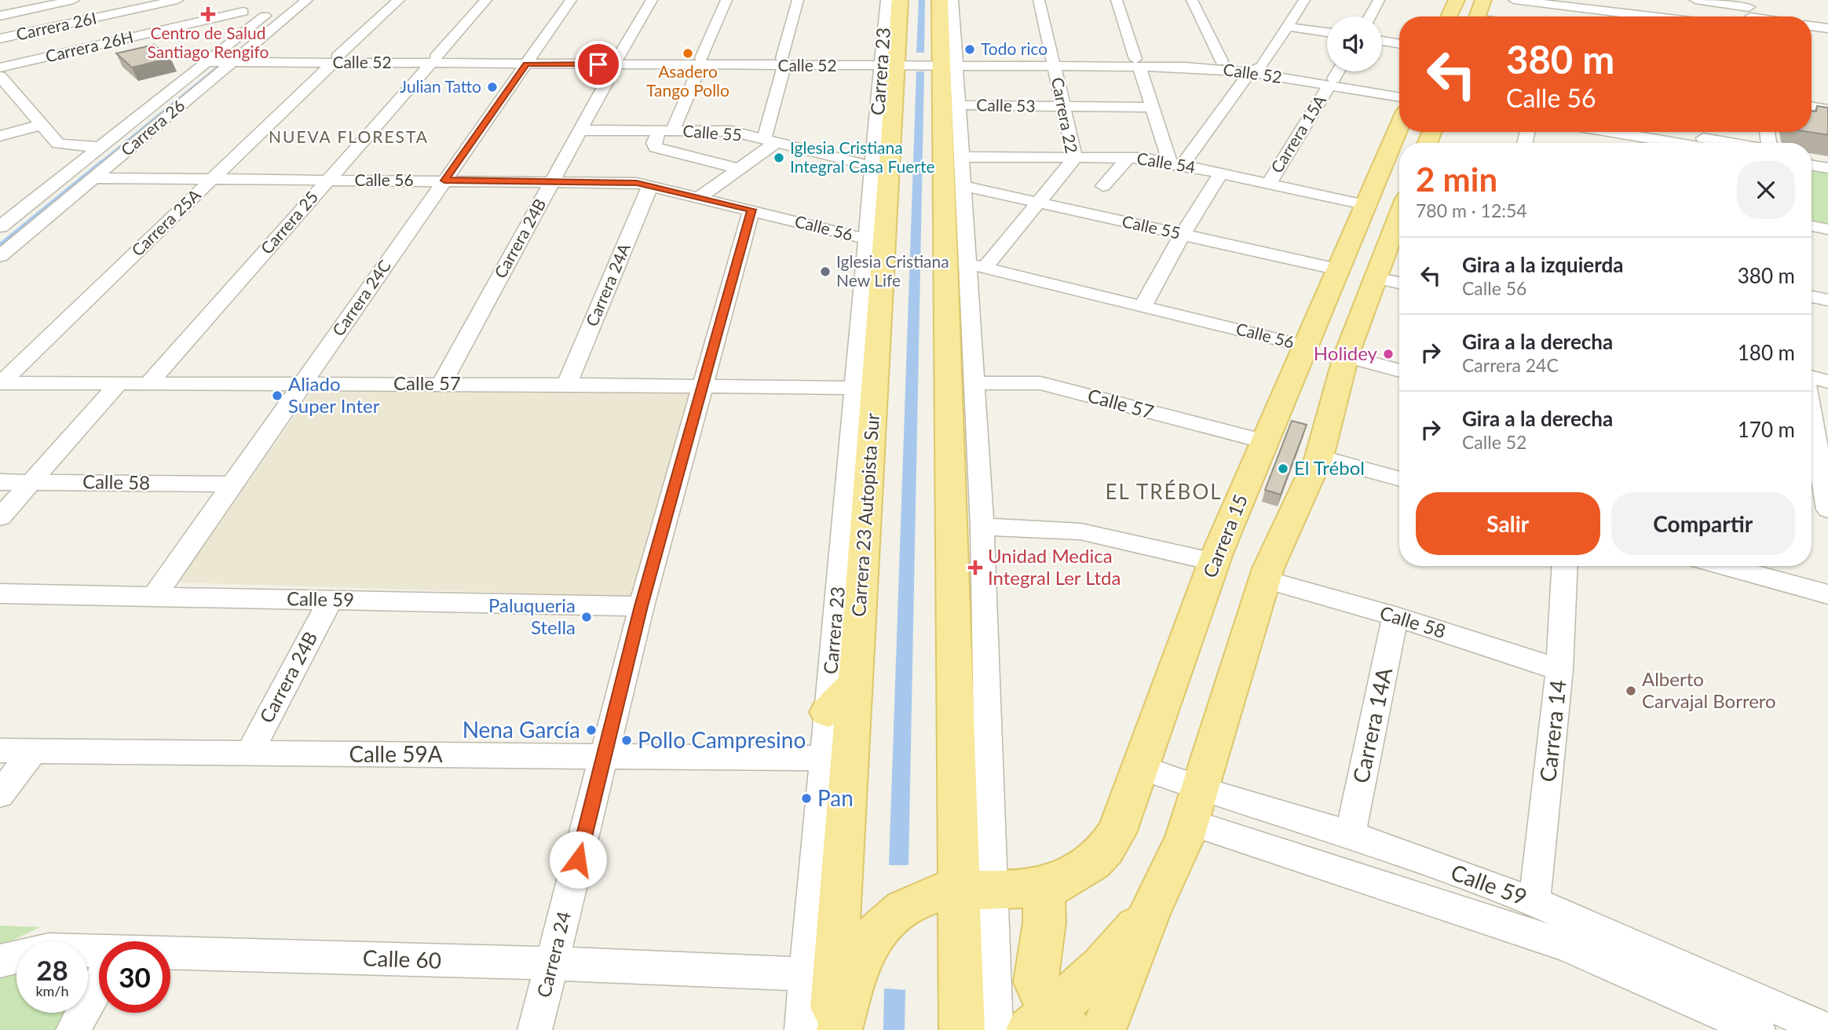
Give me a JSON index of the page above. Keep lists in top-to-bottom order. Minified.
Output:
{"streets":{"main road":["Carrera 23 Autopista Sur","Carrera 15"],"street":["Carrera 26I","Carrera 26H","Calle 52","Carrera 23","Calle 53","Carrera 22","Carrera 26","Calle 55","Carrera 15A","Calle 54","Calle 56","Carrera 25A","Carrera 25","Carrera 24B","Carrera 24A","Carrera 24C","Calle 57","Calle 58","Calle 59","Carrera 14A","Carrera 14","Calle 59A","Carrera 24","Calle 60"]},"crossings":[["Calle 52","Carrera 23"],["Calle 52","Carrera 22"],["Calle 52","Carrera 26"],["Calle 52","Carrera 15A"],["Calle 52","Carrera 25A"],["Calle 52","Carrera 25"],["Calle 52","Carrera 24B"],["Calle 52","Carrera 24C"],["Calle 52","Carrera 23 Autopista Sur"],["Carrera 23","Calle 57"],["Carrera 23","Carrera 23 Autopista Sur"],["Carrera 23","Calle 59A"],["Carrera 23","Calle 60"],["Calle 53","Carrera 22"],["Carrera 22","Calle 55"],["Carrera 22","Calle 54"],["Carrera 22","Calle 56"],["Carrera 26","Calle 56"],["Calle 55","Carrera 24B"],["Calle 55","Carrera 23 Autopista Sur"],["Calle 55","Carrera 15"],["Carrera 15A","Calle 54"],["Calle 54","Carrera 15"],["Calle 56","Carrera 25A"],["Calle 56","Carrera 25"],["Calle 56","Carrera 24B"],["Calle 56","Carrera 24A"],["Calle 56","Carrera 24C"],["Calle 56","Carrera 15"],["Calle 56","Carrera 24"],["Carrera 25A","Calle 57"],["Carrera 25","Calle 57"],["Carrera 24B","Calle 57"],["Carrera 24B","Calle 59"],["Carrera 24B","Calle 59A"],["Carrera 24A","Calle 57"],["Carrera 24C","Calle 57"],["Carrera 24C","Calle 58"],["Carrera 24C","Calle 59"],["Calle 57","Carrera 23 Autopista Sur"],["Calle 57","Carrera 15"],["Calle 57","Carrera 24"],["Calle 58","Carrera 14A"],["Calle 58","Carrera 14"],["Carrera 23 Autopista Sur","Calle 59A"],["Carrera 15","Calle 59"],["Calle 59","Carrera 14A"],["Calle 59","Carrera 14"],["Calle 59","Carrera 24"],["Calle 59A","Carrera 24"],["Carrera 24","Calle 60"]],"districts":["NUEVA FLORESTA","EL TRÉBOL"],"places":{"health":["Centro de Salud Santiago Rengifo","Unidad Medica Integral Ler Ltda"],"other":["Todo rico","Asadero Tango Pollo","Julian Tatto","Iglesia Cristiana Integral Casa Fuerte","Iglesia Cristiana New Life","Holidey","Aliado Super Inter","El Trébol","Paluqueria Stella","Alberto Carvajal Borrero","Nena García","Pollo Campresino","Pan"]},"page":{"turn":["380 m","Calle 56"],"heading":["2 min","780 m · 12:54"],"list":[{"name":"Gira a la izquierda","note":"Calle 56","value":"380 m"},{"name":"Gira a la derecha","note":"Carrera 24C","value":"180 m"},{"name":"Gira a la derecha","note":"Calle 52","value":"170 m"}],"buttons":["Salir","Compartir"],"speed":"28 km/h","limit":"30"}}
